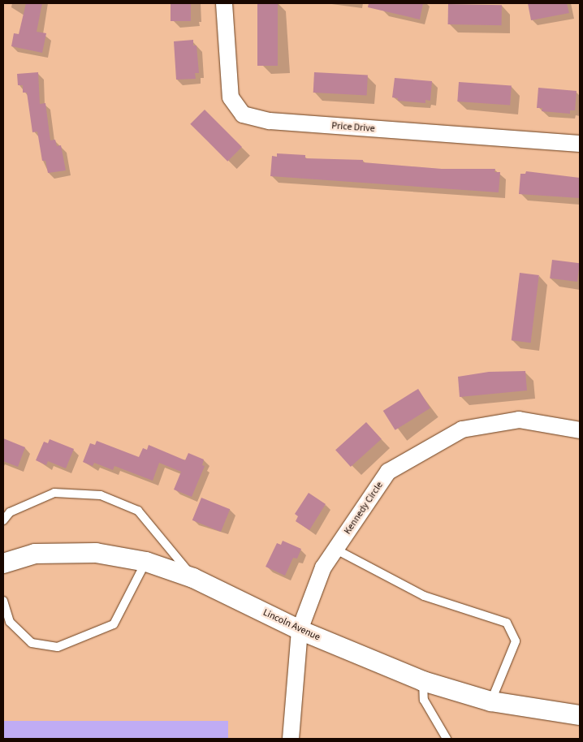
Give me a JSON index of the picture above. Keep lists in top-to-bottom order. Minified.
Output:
{"streets":{"street":["Price Drive","Kennedy Circle","Lincoln Avenue"]},"crossings":[["Kennedy Circle","Lincoln Avenue"]]}
